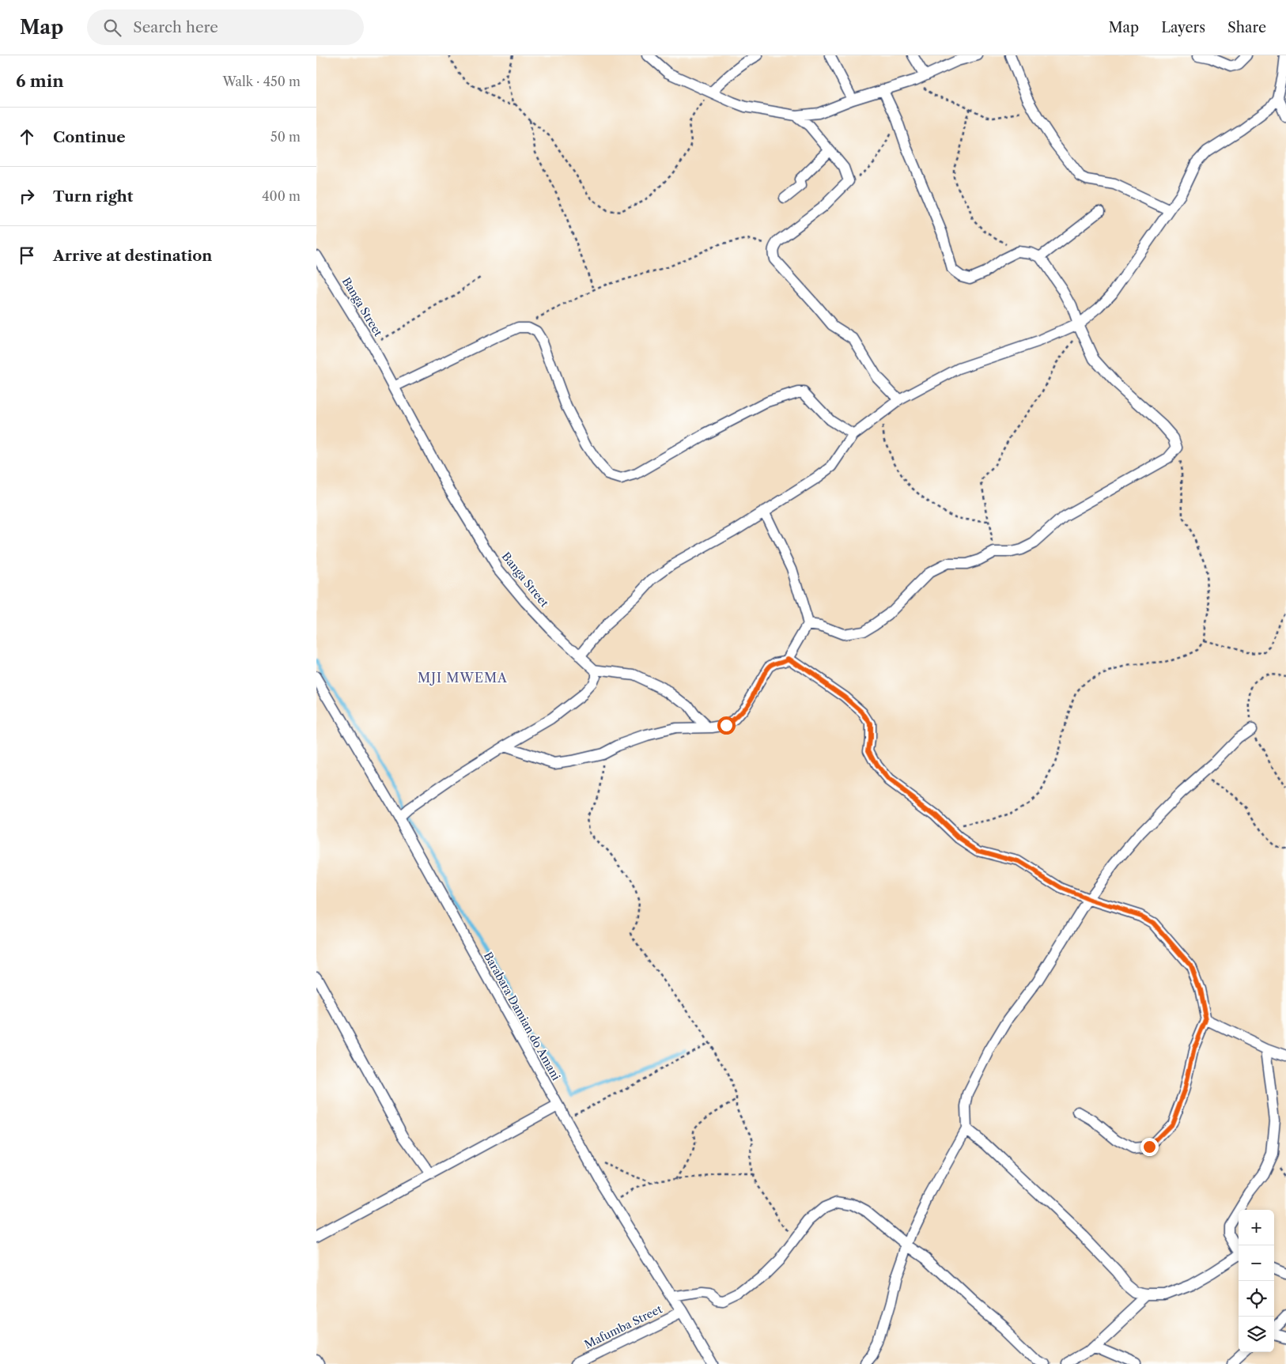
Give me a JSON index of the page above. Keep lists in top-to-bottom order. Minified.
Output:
{"streets":{"street":["Banga Street","Barabara Damian do Amani","Mafumba Street"]},"crossings":[["Barabara Damian do Amani","Mafumba Street"]],"districts":["MJI MWEMA"],"page":{"header":"Map","search":"Search here","nav":["Map","Layers","Share"],"heading":["6 min","Walk · 450 m"],"list":[["Continue","50 m"],["Turn right","400 m"],"Arrive at destination"],"map_buttons":["+","−"]}}
